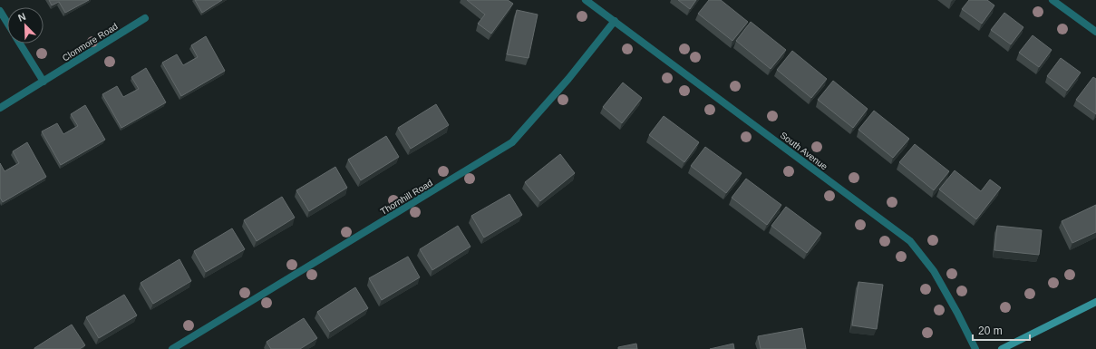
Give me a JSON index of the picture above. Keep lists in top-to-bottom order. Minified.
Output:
{"streets":{"street":["Clonmore Road","South Avenue","Thornhill Road"]},"crossings":[["South Avenue","Thornhill Road"]],"scale_bar":"20 m","north":"top left"}
